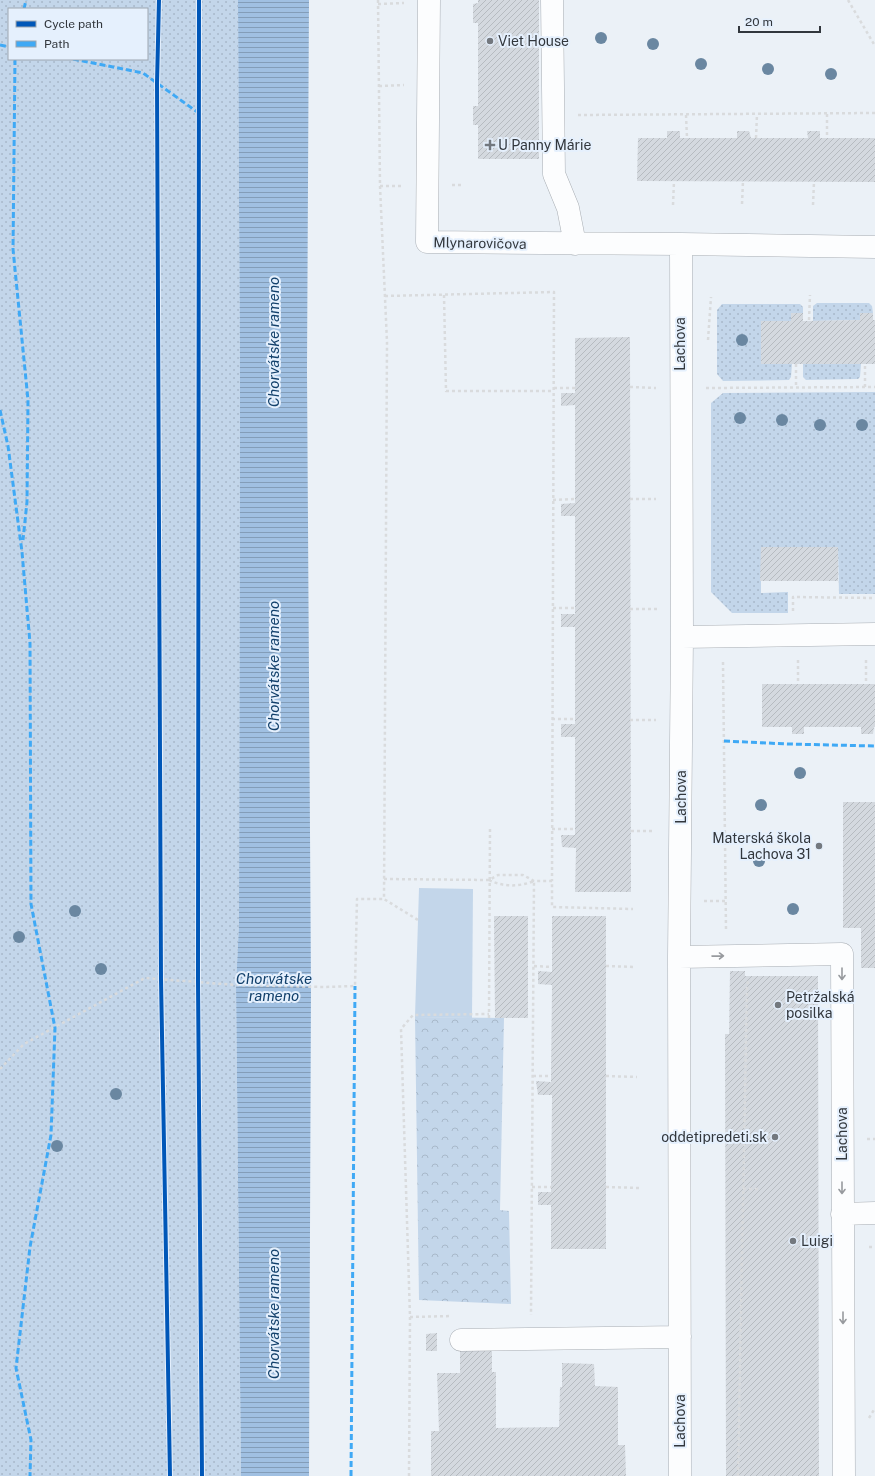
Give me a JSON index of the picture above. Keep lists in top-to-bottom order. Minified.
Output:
{"streets":{"street":["Mlynarovičova","Lachova"]},"crossings":[["Mlynarovičova","Lachova"]],"water":["Chorvátske rameno"],"places":{"other":["Viet House","Materská škola Lachova 31","Petržalská posilka","oddetipredeti.sk","Luigi"],"health":["U Panny Márie"]},"legend":["Cycle path","Path"],"scale_bar":"20 m"}
